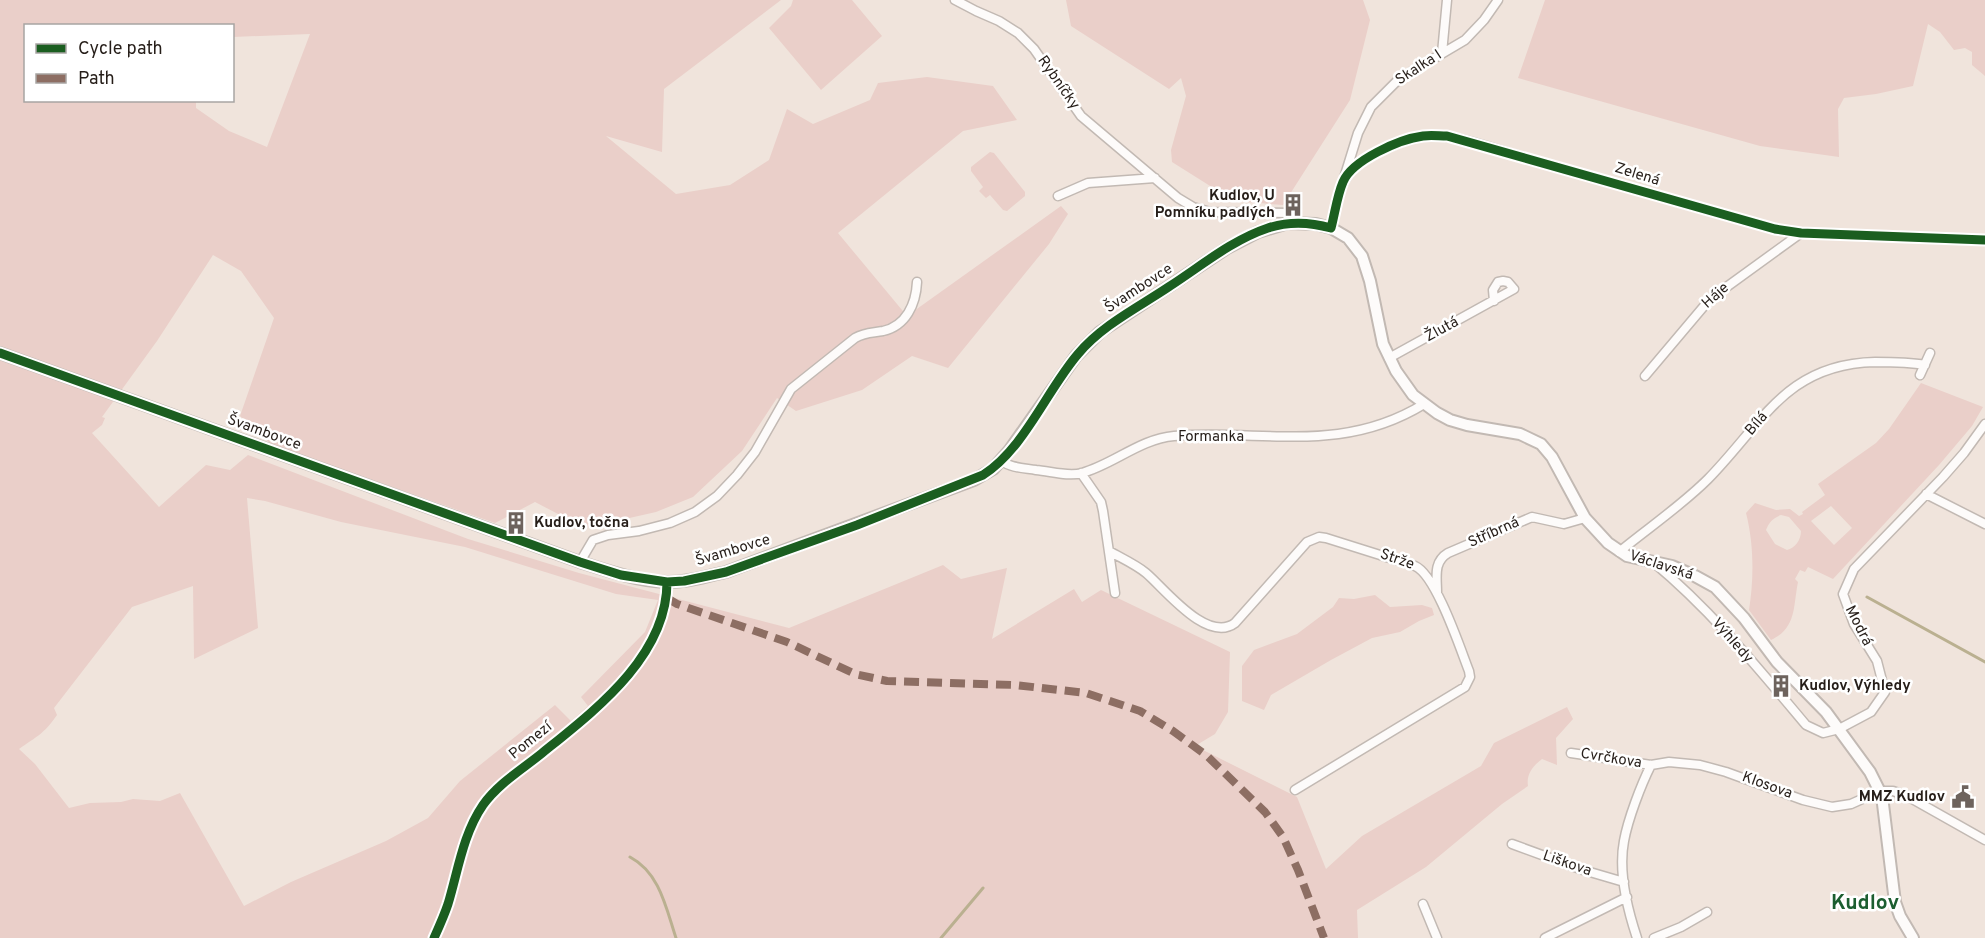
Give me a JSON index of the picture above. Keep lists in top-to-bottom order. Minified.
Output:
{"streets":{"street":["Skalka I","Rybníčky","Zelená","Švambovce","Háje","Žlutá","Bílá","Formanka","Stříbrná","Strže","Václavská","Modrá","Výhledy","Pomezí","Cvrčkova","Klosova","Liškova"]},"crossings":[["Skalka I","Zelená"],["Rybníčky","Švambovce"],["Zelená","Švambovce"],["Zelená","Háje"],["Zelená","Václavská"],["Švambovce","Formanka"],["Švambovce","Václavská"],["Švambovce","Pomezí"],["Žlutá","Václavská"],["Bílá","Václavská"],["Formanka","Václavská"],["Stříbrná","Strže"],["Stříbrná","Václavská"],["Václavská","Modrá"],["Václavská","Výhledy"],["Václavská","Klosova"],["Modrá","Výhledy"],["Cvrčkova","Klosova"]],"districts":["Kudlov"],"places":{"building":["Kudlov, U Pomníku padlých","Kudlov, točna","Kudlov, Výhledy"],"public building":["MMZ Kudlov"]},"legend":["Cycle path","Path"]}
